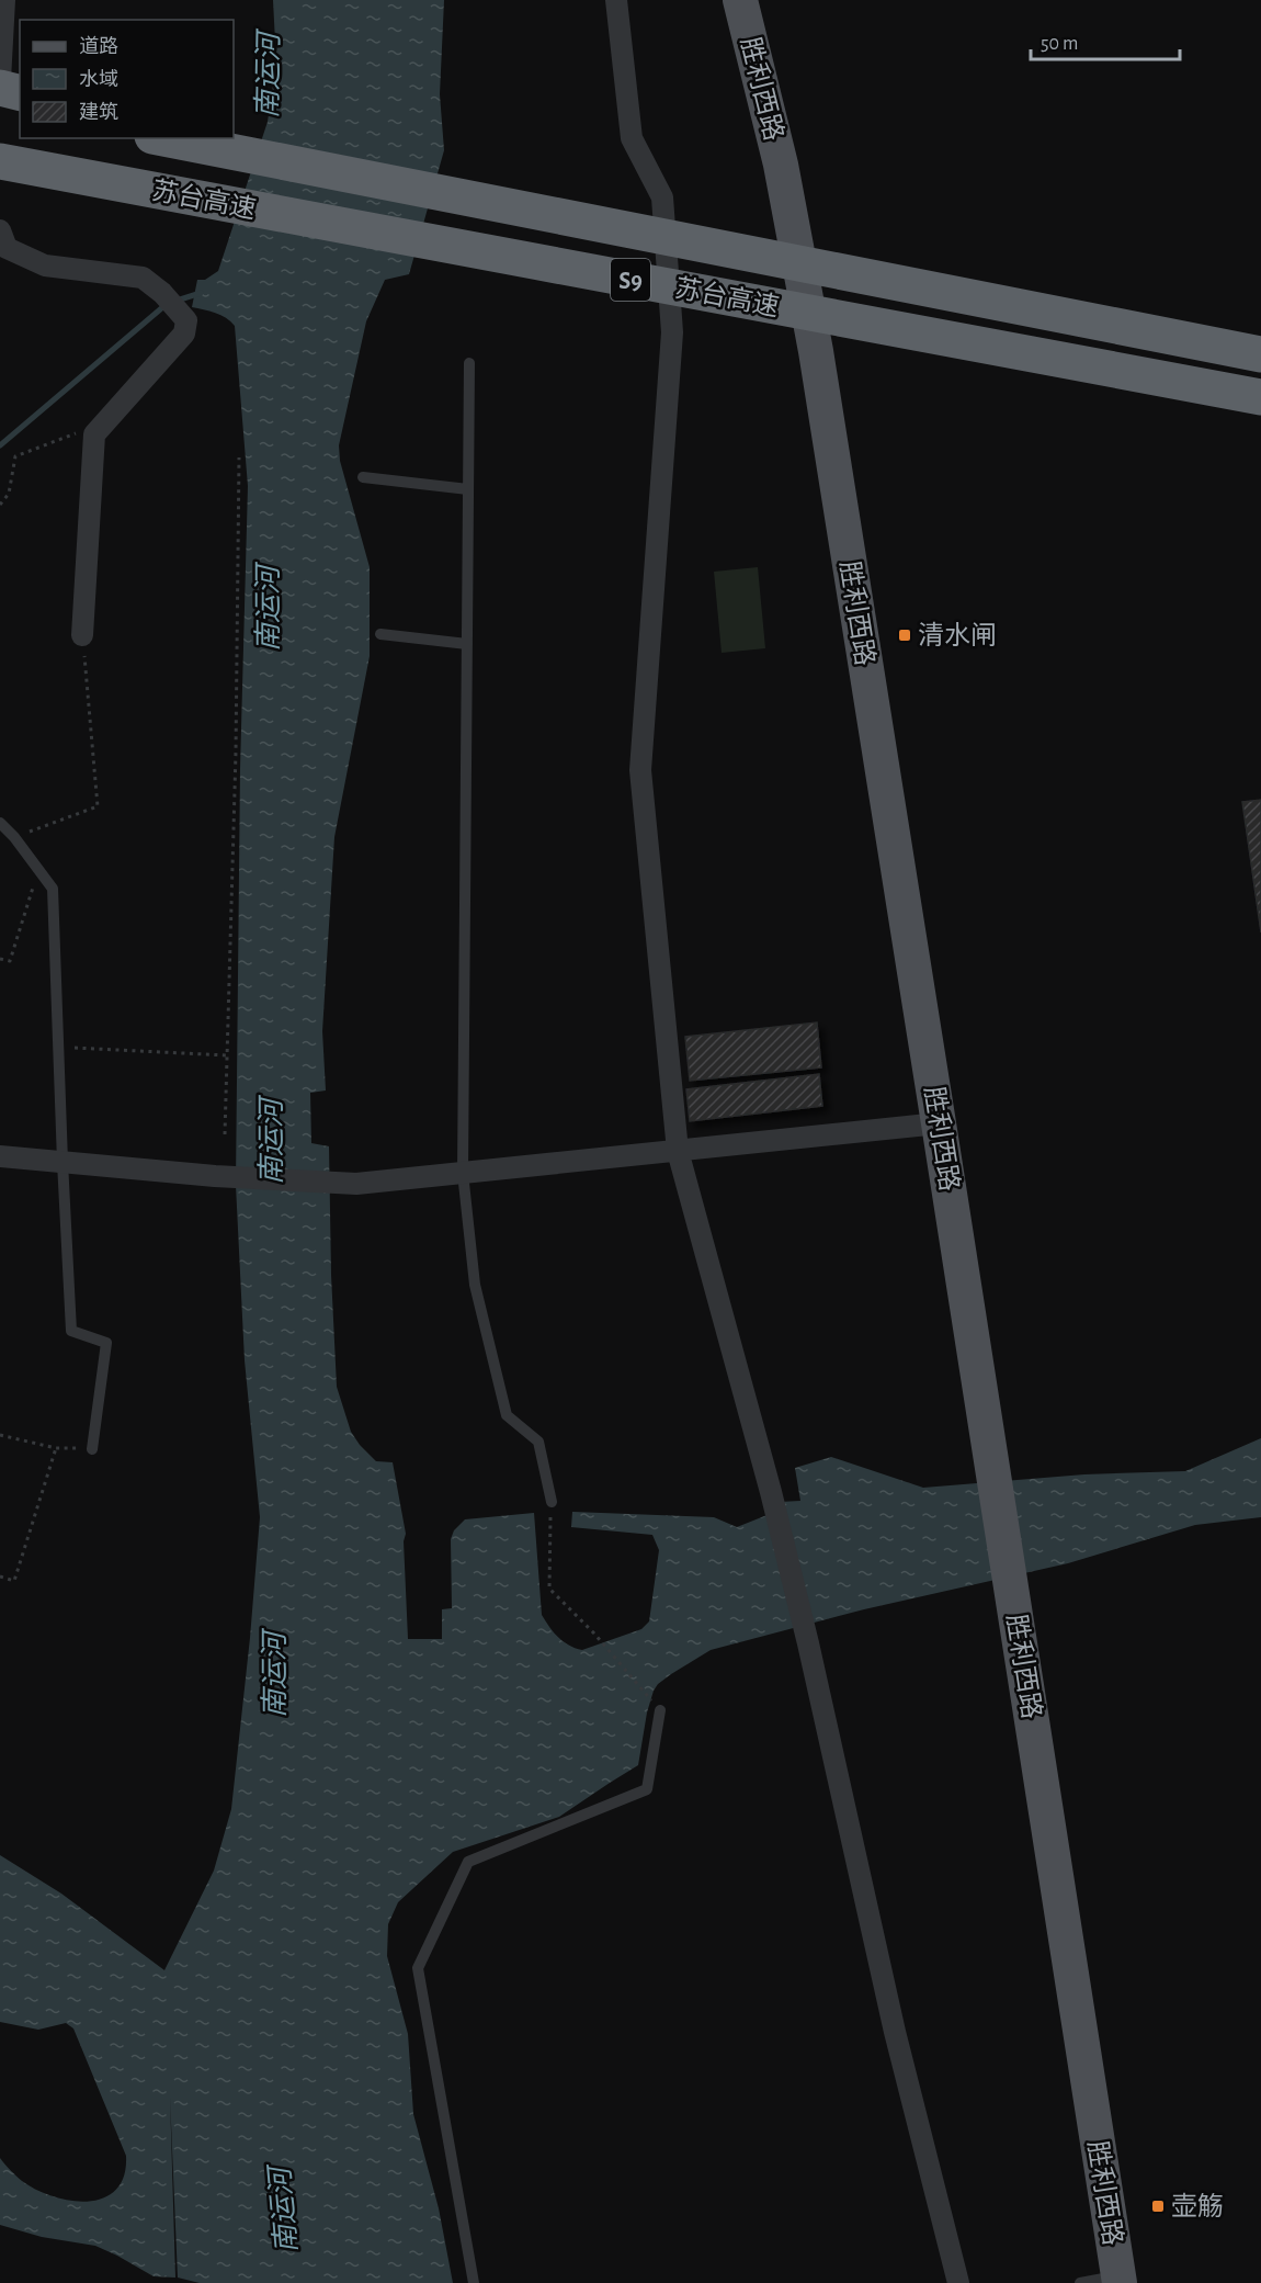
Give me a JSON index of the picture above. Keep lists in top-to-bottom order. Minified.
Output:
{"streets":{"highway":["苏台高速","S9"],"main road":["胜利西路"]},"water":["南运河"],"places":{"transit":["清水闸","壶觞"]},"legend":["道路","水域","建筑"],"scale_bar":"50 m"}
